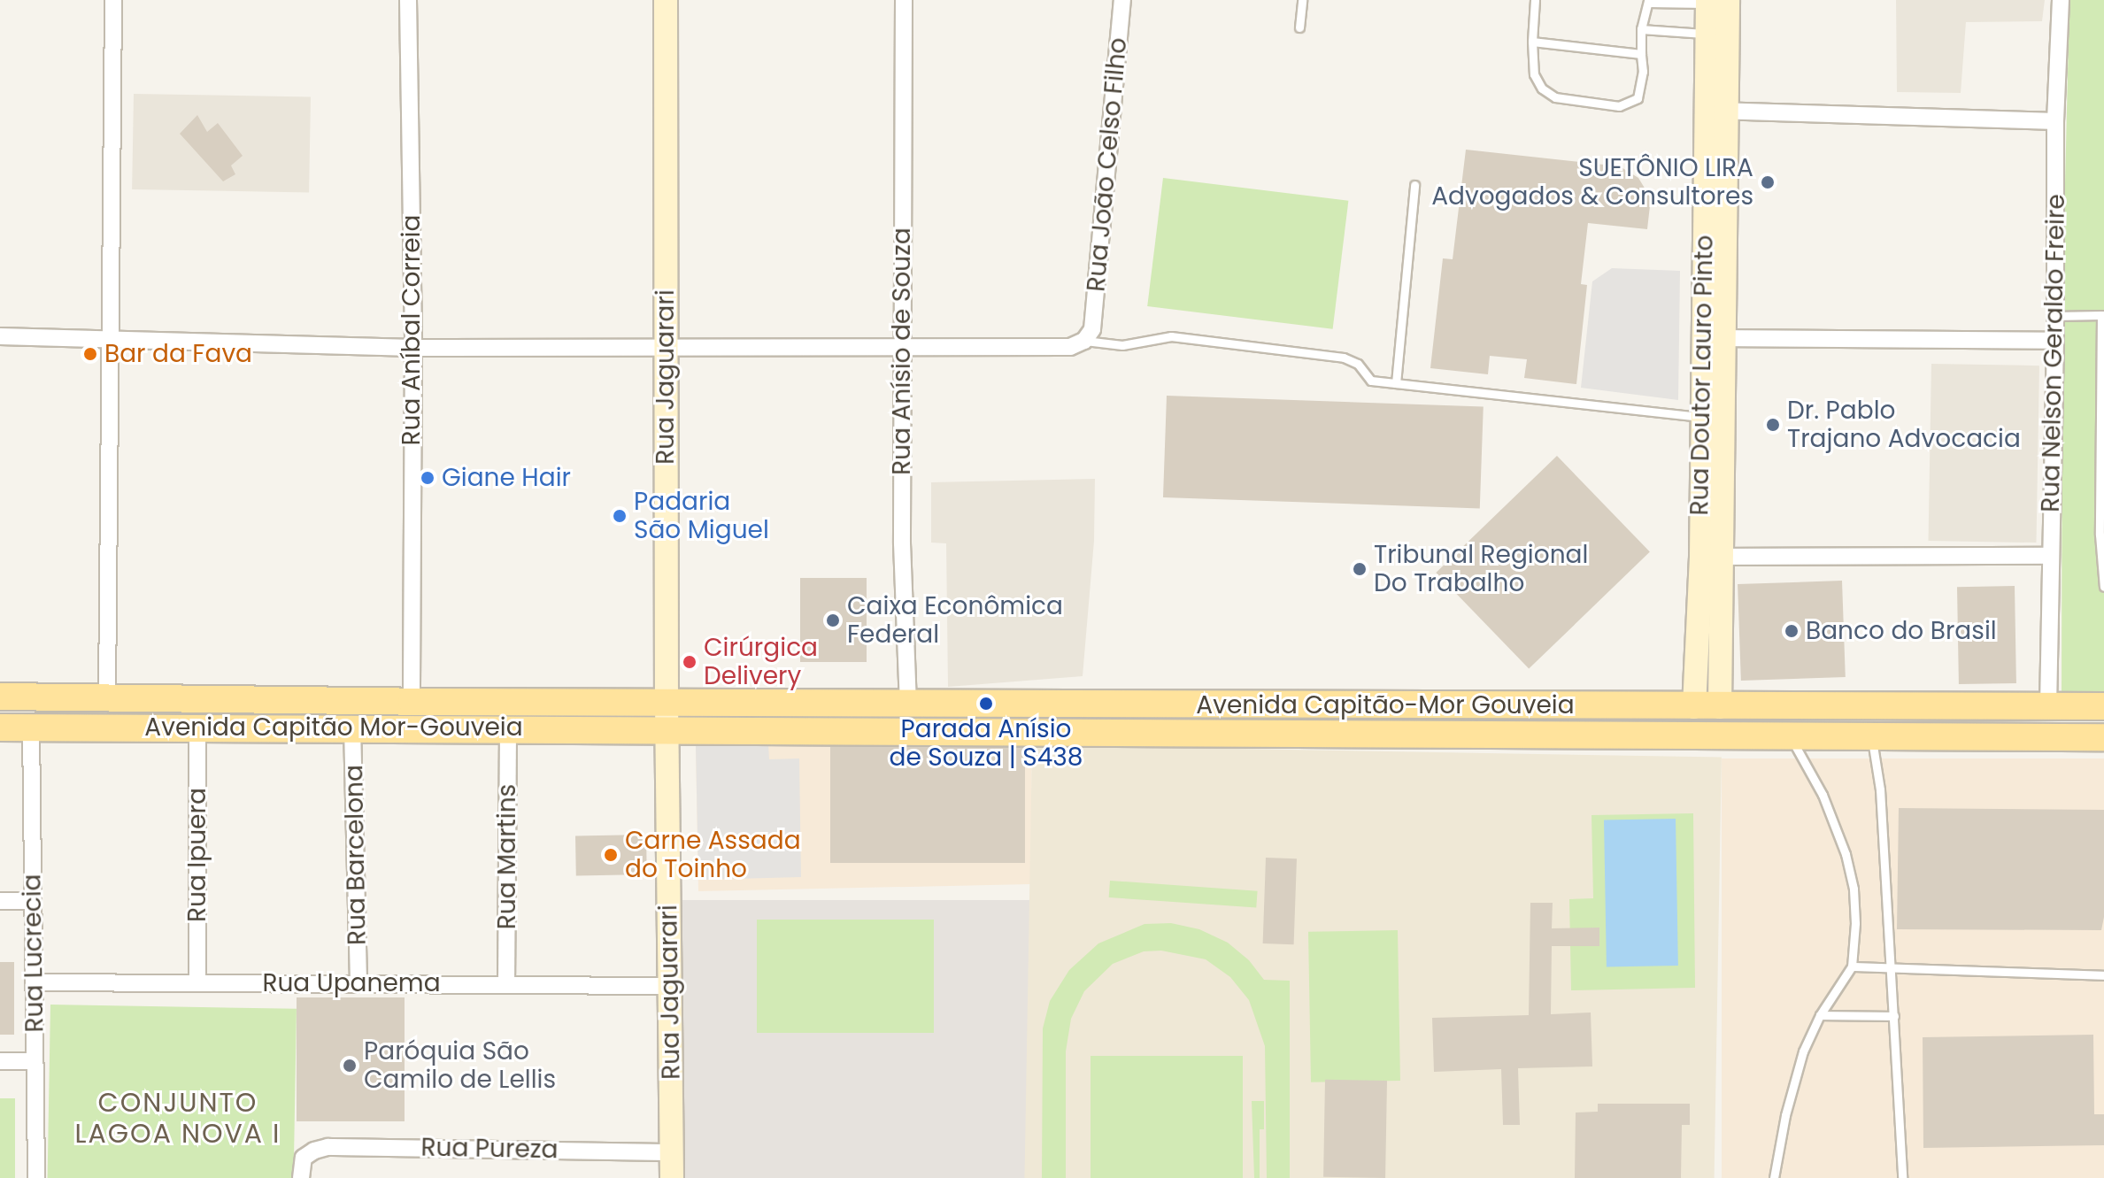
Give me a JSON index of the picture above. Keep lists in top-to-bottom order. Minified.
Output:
{"streets":{"main road":["Rua Doutor Lauro Pinto","Rua Jaguarari","Avenida Capitão-Mor Gouveia","Avenida Capitão Mor-Gouveia"],"street":["Rua João Celso Filho","Rua Aníbal Correia","Rua Anísio de Souza","Rua Nelson Geraldo Freire","Rua Ipuera","Rua Barcelona","Rua Martins","Rua Lucrecia","Rua Upanema","Rua Pureza"]},"crossings":[["Rua Aníbal Correia","Avenida Capitão Mor-Gouveia"],["Rua Anísio de Souza","Avenida Capitão-Mor Gouveia"],["Rua Nelson Geraldo Freire","Avenida Capitão-Mor Gouveia"],["Rua Doutor Lauro Pinto","Avenida Capitão-Mor Gouveia"],["Rua Jaguarari","Avenida Capitão-Mor Gouveia"],["Rua Jaguarari","Avenida Capitão Mor-Gouveia"],["Rua Jaguarari","Rua Upanema"],["Rua Jaguarari","Rua Pureza"],["Avenida Capitão-Mor Gouveia","Avenida Capitão Mor-Gouveia"],["Avenida Capitão Mor-Gouveia","Rua Ipuera"],["Avenida Capitão Mor-Gouveia","Rua Barcelona"],["Avenida Capitão Mor-Gouveia","Rua Martins"],["Avenida Capitão Mor-Gouveia","Rua Lucrecia"],["Rua Ipuera","Rua Upanema"],["Rua Barcelona","Rua Upanema"],["Rua Martins","Rua Upanema"],["Rua Lucrecia","Rua Upanema"]],"districts":["CONJUNTO LAGOA NOVA I"],"places":["SUETÔNIO LIRA Advogados & Consultores","Bar da Fava","Dr. Pablo Trajano Advocacia","Giane Hair","Padaria São Miguel","Tribunal Regional Do Trabalho","Caixa Econômica Federal","Banco do Brasil","Cirúrgica Delivery","Parada Anísio de Souza | S438","Carne Assada do Toinho","Paróquia São Camilo de Lellis"]}
